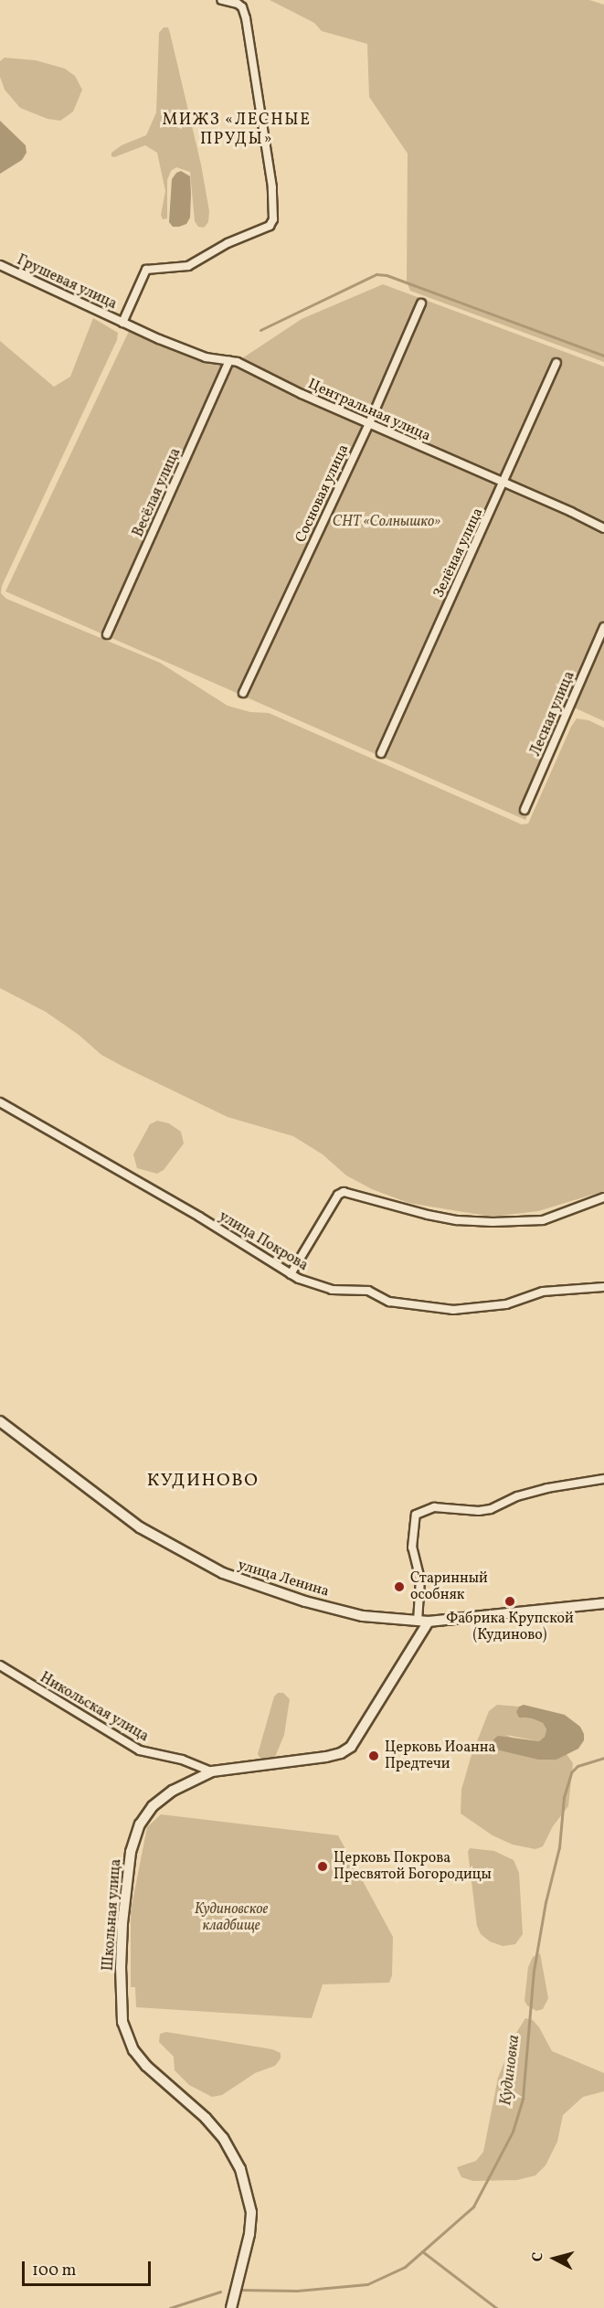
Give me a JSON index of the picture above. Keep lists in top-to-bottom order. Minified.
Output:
{"streets":{"street":["Грушевая улица","Центральная улица","Весёлая улица","Сосновая улица","Зелёная улица","Лесная улица","улица Покрова","улица Ленина","Никольская улица","Школьная улица"]},"crossings":[["Грушевая улица","Центральная улица"],["Центральная улица","Весёлая улица"],["Центральная улица","Сосновая улица"],["Центральная улица","Зелёная улица"],["улица Ленина","Школьная улица"],["Никольская улица","Школьная улица"]],"districts":["МИЖЗ «ЛЕСНЫЕ ПРУДЫ»","КУДИНОВО"],"water":["Кудиновка"],"parks":["СНТ «Солнышко»","Кудиновское кладбище"],"places":["Старинный особняк","Фабрика Крупской (Кудиново)","Церковь Иоанна Предтечи","Церковь Покрова Пресвятой Богородицы"],"scale_bar":"100 m","north":"left"}
